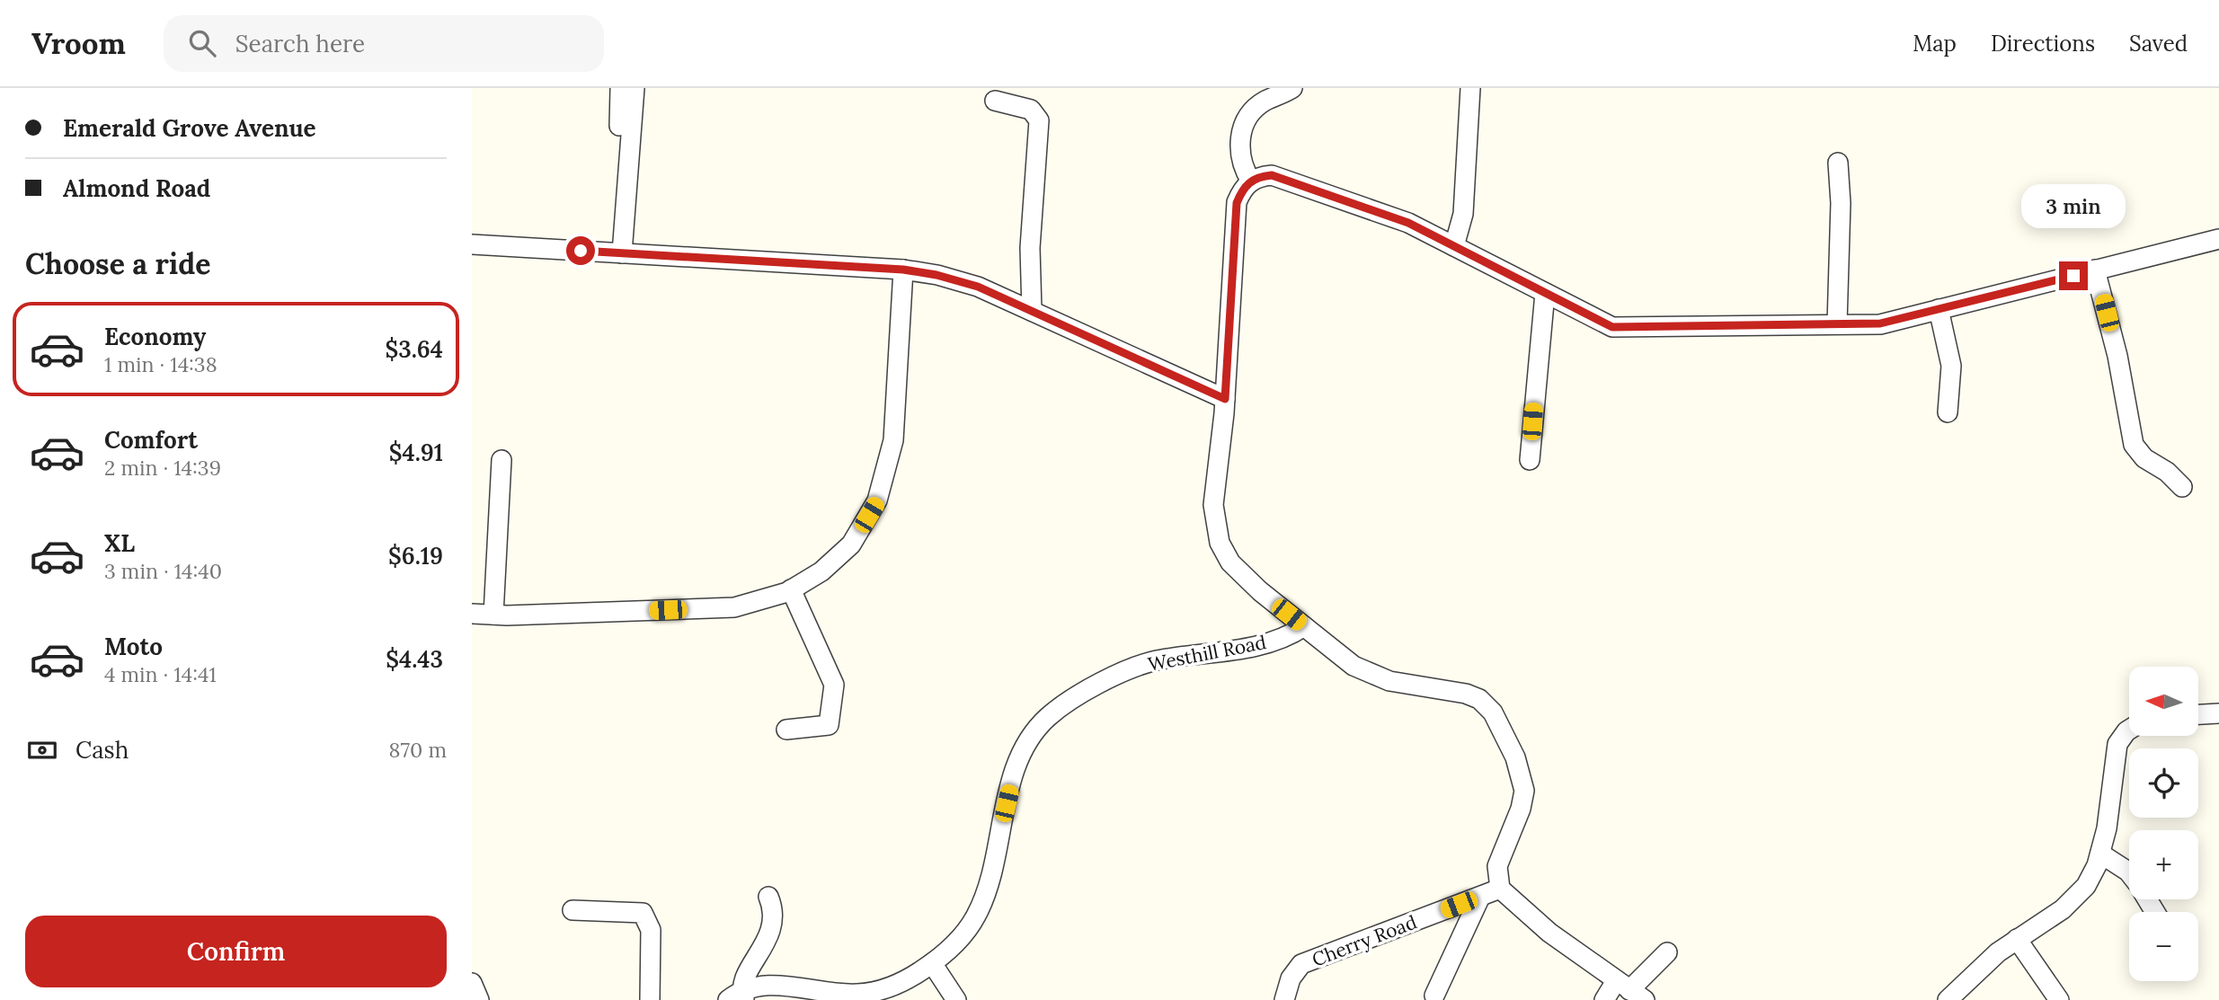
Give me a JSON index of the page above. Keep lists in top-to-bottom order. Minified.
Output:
{"streets":{"street":["Westhill Road","Cherry Road"]},"north":"left","page":{"header":"Vroom","search":"Search here","nav":["Map","Directions","Saved"],"banner":["Emerald Grove Avenue","Almond Road"],"bubble":"3 min","heading":"Choose a ride","list":[{"name":"Economy","note":"1 min · 14:38","value":"$3.64"},{"name":"Comfort","note":"2 min · 14:39","value":"$4.91"},{"name":"XL","note":"3 min · 14:40","value":"$6.19"},{"name":"Moto","note":"4 min · 14:41","value":"$4.43"}],"map_buttons":["+","−"],"pay":["Cash","870 m"],"buttons":"Confirm"}}
